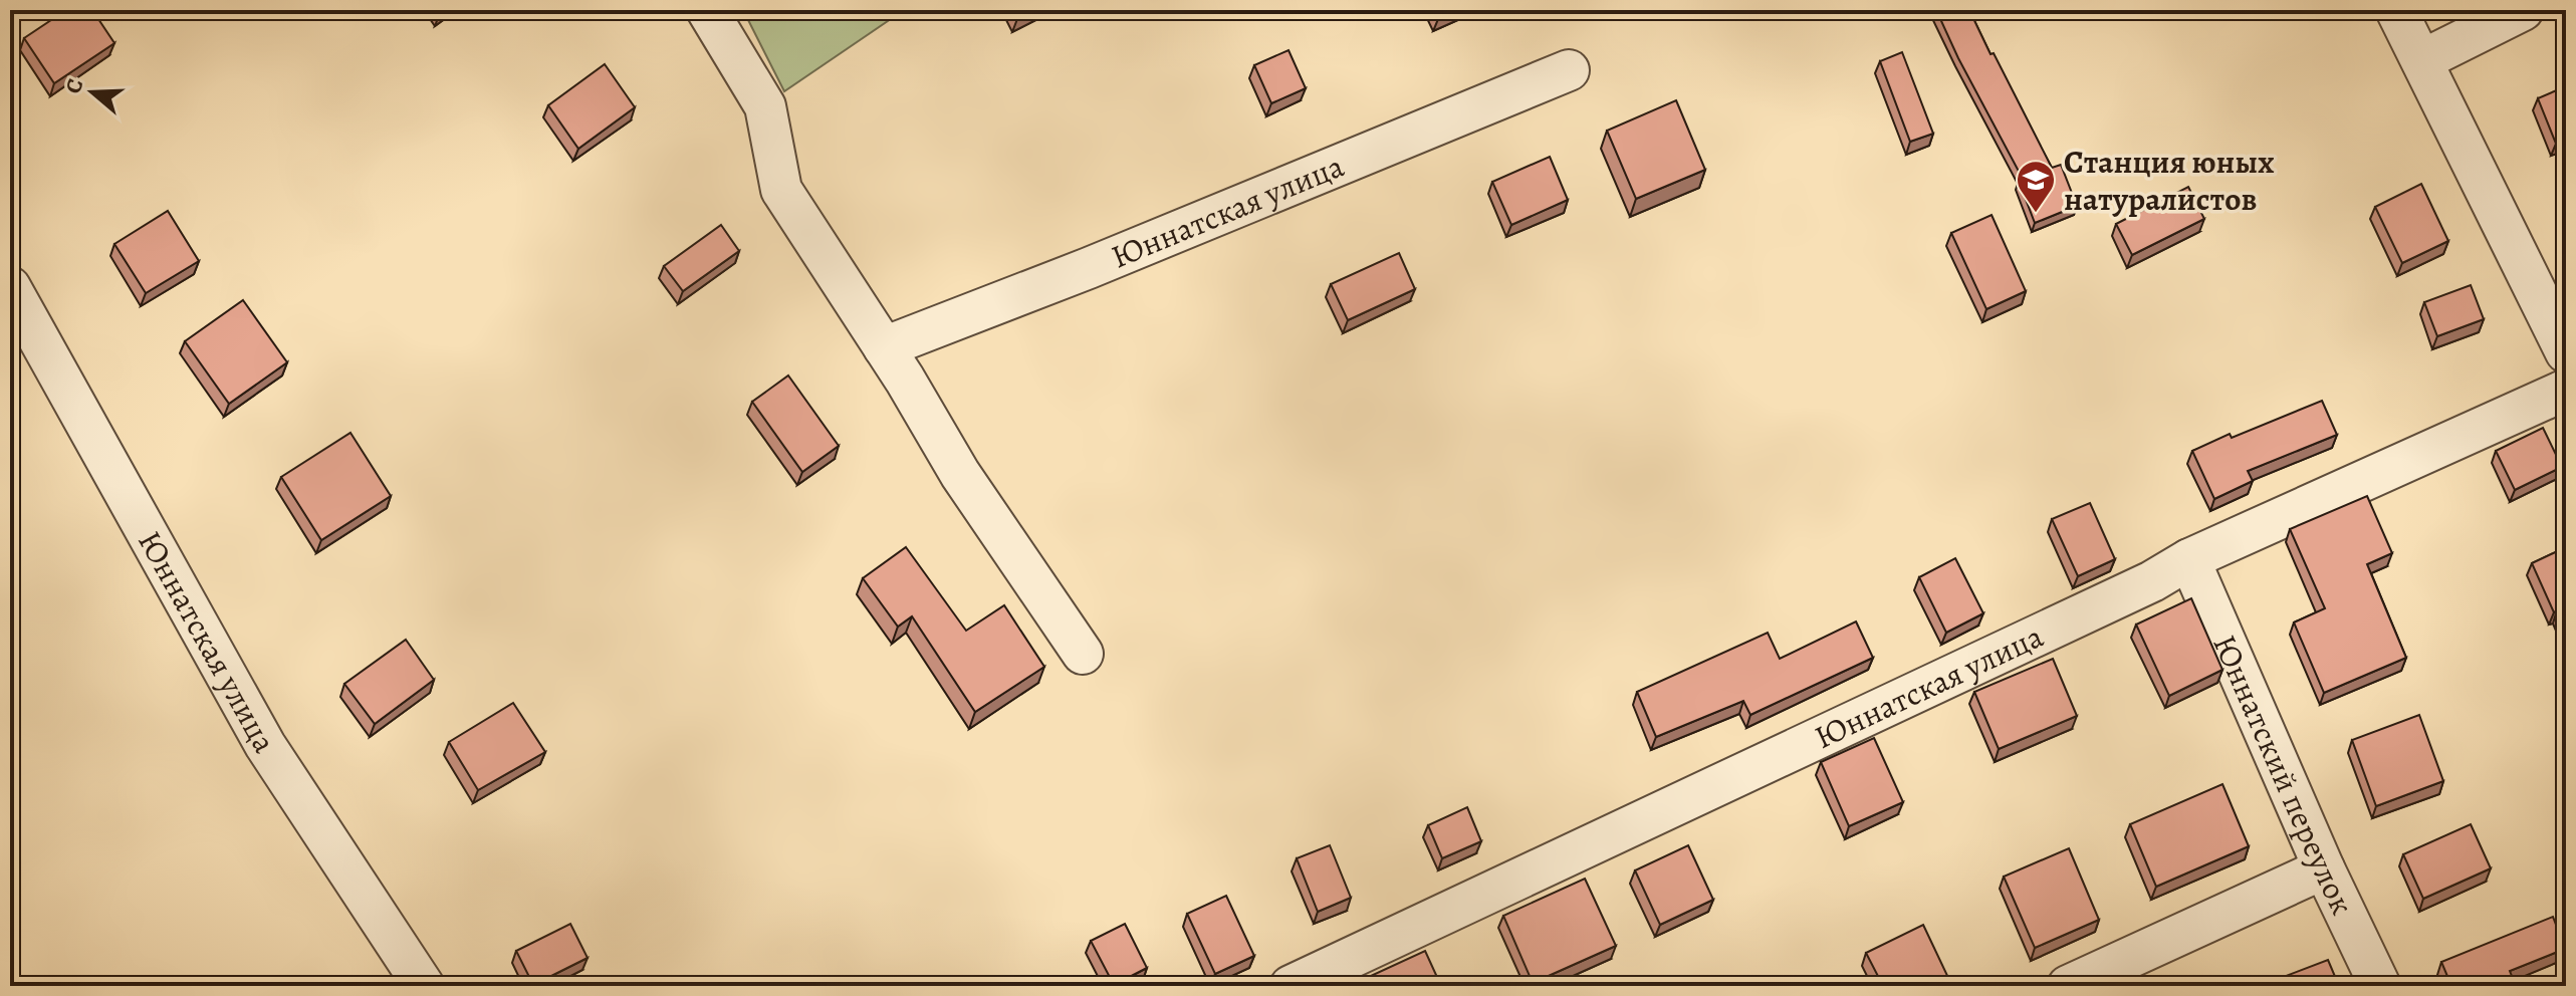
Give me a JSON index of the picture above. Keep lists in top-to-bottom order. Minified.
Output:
{"streets":{"street":["Юннатская улица","Юннатский переулок"]},"crossings":[["Юннатская улица","Юннатский переулок"]],"places":{"school or university":["Станция юных натуралистов"]},"north":"left"}
